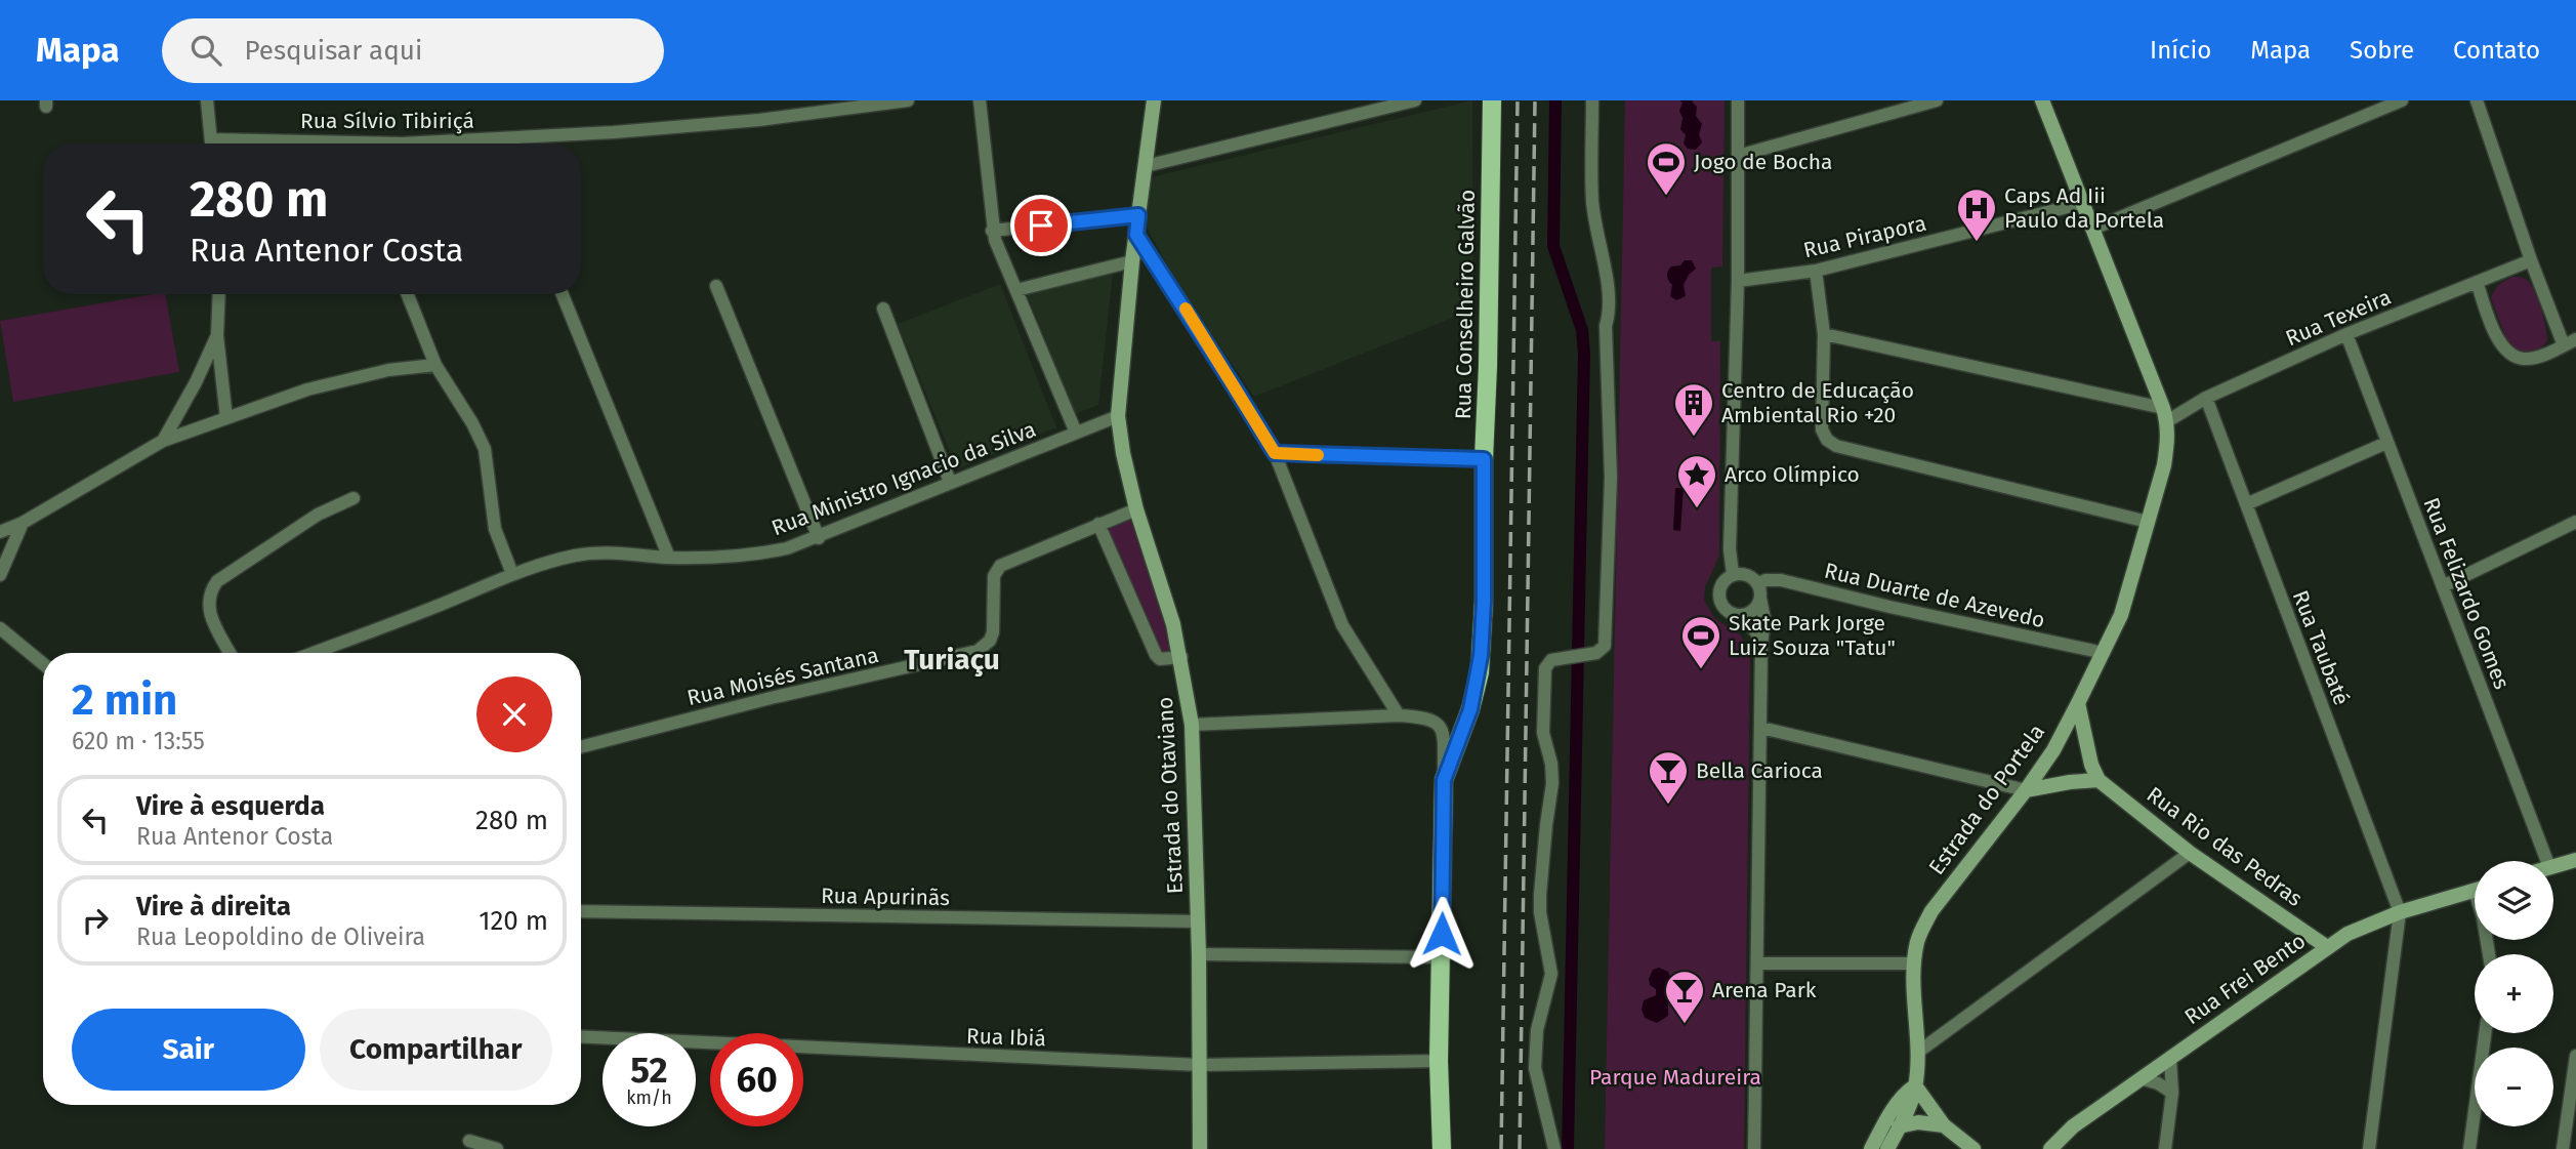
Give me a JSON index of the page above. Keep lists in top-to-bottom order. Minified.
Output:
{"streets":{"main road":["Rua Conselheiro Galvão"],"street":["Rua Sílvio Tibiriçá","Rua Pirapora","Rua Texeira","Rua Ministro Ignacio da Silva","Rua Felizardo Gomes","Rua Duarte de Azevedo","Rua Taubaté","Rua Moisés Santana","Estrada do Otaviano","Estrada do Portela","Rua Rio das Pedras","Rua Apurinãs","Rua Frei Bento","Rua Ibiá"]},"crossings":[["Rua Pirapora","Estrada do Portela"],["Rua Conselheiro Galvão","Rua Ibiá"],["Rua Texeira","Rua Felizardo Gomes"],["Rua Texeira","Rua Taubaté"],["Rua Texeira","Estrada do Portela"],["Rua Ministro Ignacio da Silva","Estrada do Otaviano"],["Rua Duarte de Azevedo","Estrada do Portela"],["Rua Taubaté","Rua Frei Bento"],["Rua Moisés Santana","Estrada do Otaviano"],["Estrada do Otaviano","Rua Apurinãs"],["Estrada do Otaviano","Rua Ibiá"],["Rua Rio das Pedras","Rua Frei Bento"]],"districts":["Turiaçu"],"parks":["Parque Madureira"],"places":{"sports":["Jogo de Bocha","Skate Park Jorge Luiz Souza \"Tatu\""],"hospital":["Caps Ad Iii Paulo da Portela"],"building":["Centro de Educação Ambiental Rio +20"],"place":["Arco Olímpico"],"bar":["Bella Carioca","Arena Park"]},"page":{"header":"Mapa","search":"Pesquisar aqui","nav":["Início","Mapa","Sobre","Contato"],"turn":["280 m","Rua Antenor Costa"],"heading":["2 min","620 m · 13:55"],"list":[{"name":"Vire à esquerda","note":"Rua Antenor Costa","value":"280 m"},{"name":"Vire à direita","note":"Rua Leopoldino de Oliveira","value":"120 m"}],"map_buttons":["+","−"],"buttons":["Sair","Compartilhar"],"speed":"52 km/h","limit":"60"}}
